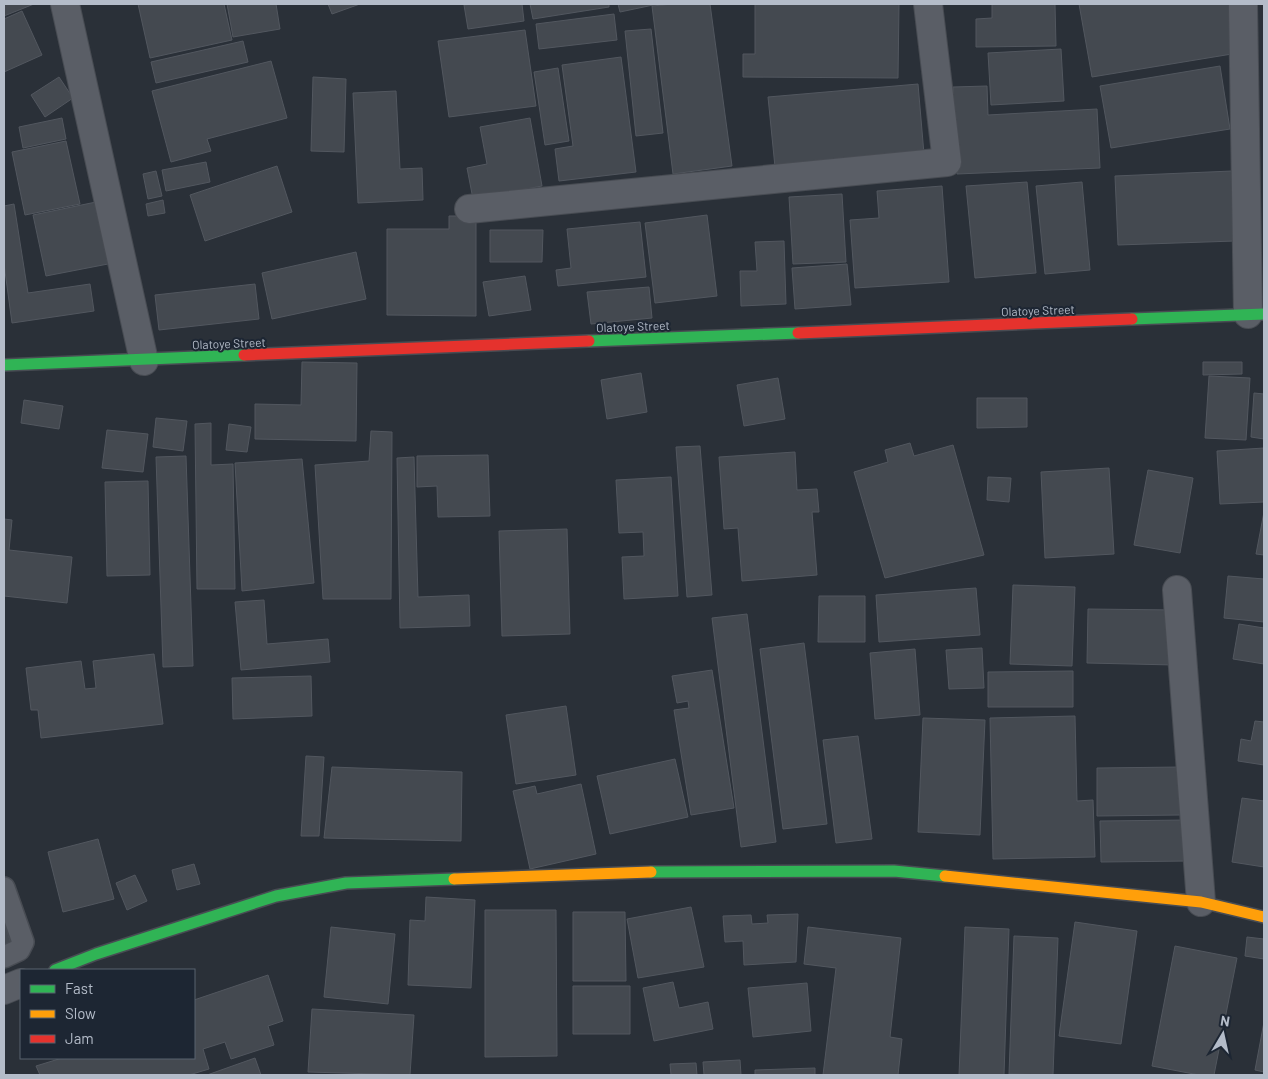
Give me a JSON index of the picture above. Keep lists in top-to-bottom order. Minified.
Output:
{"streets":{"street":["Olatoye Street"]},"legend":["Fast","Slow","Jam"],"north":"top"}
